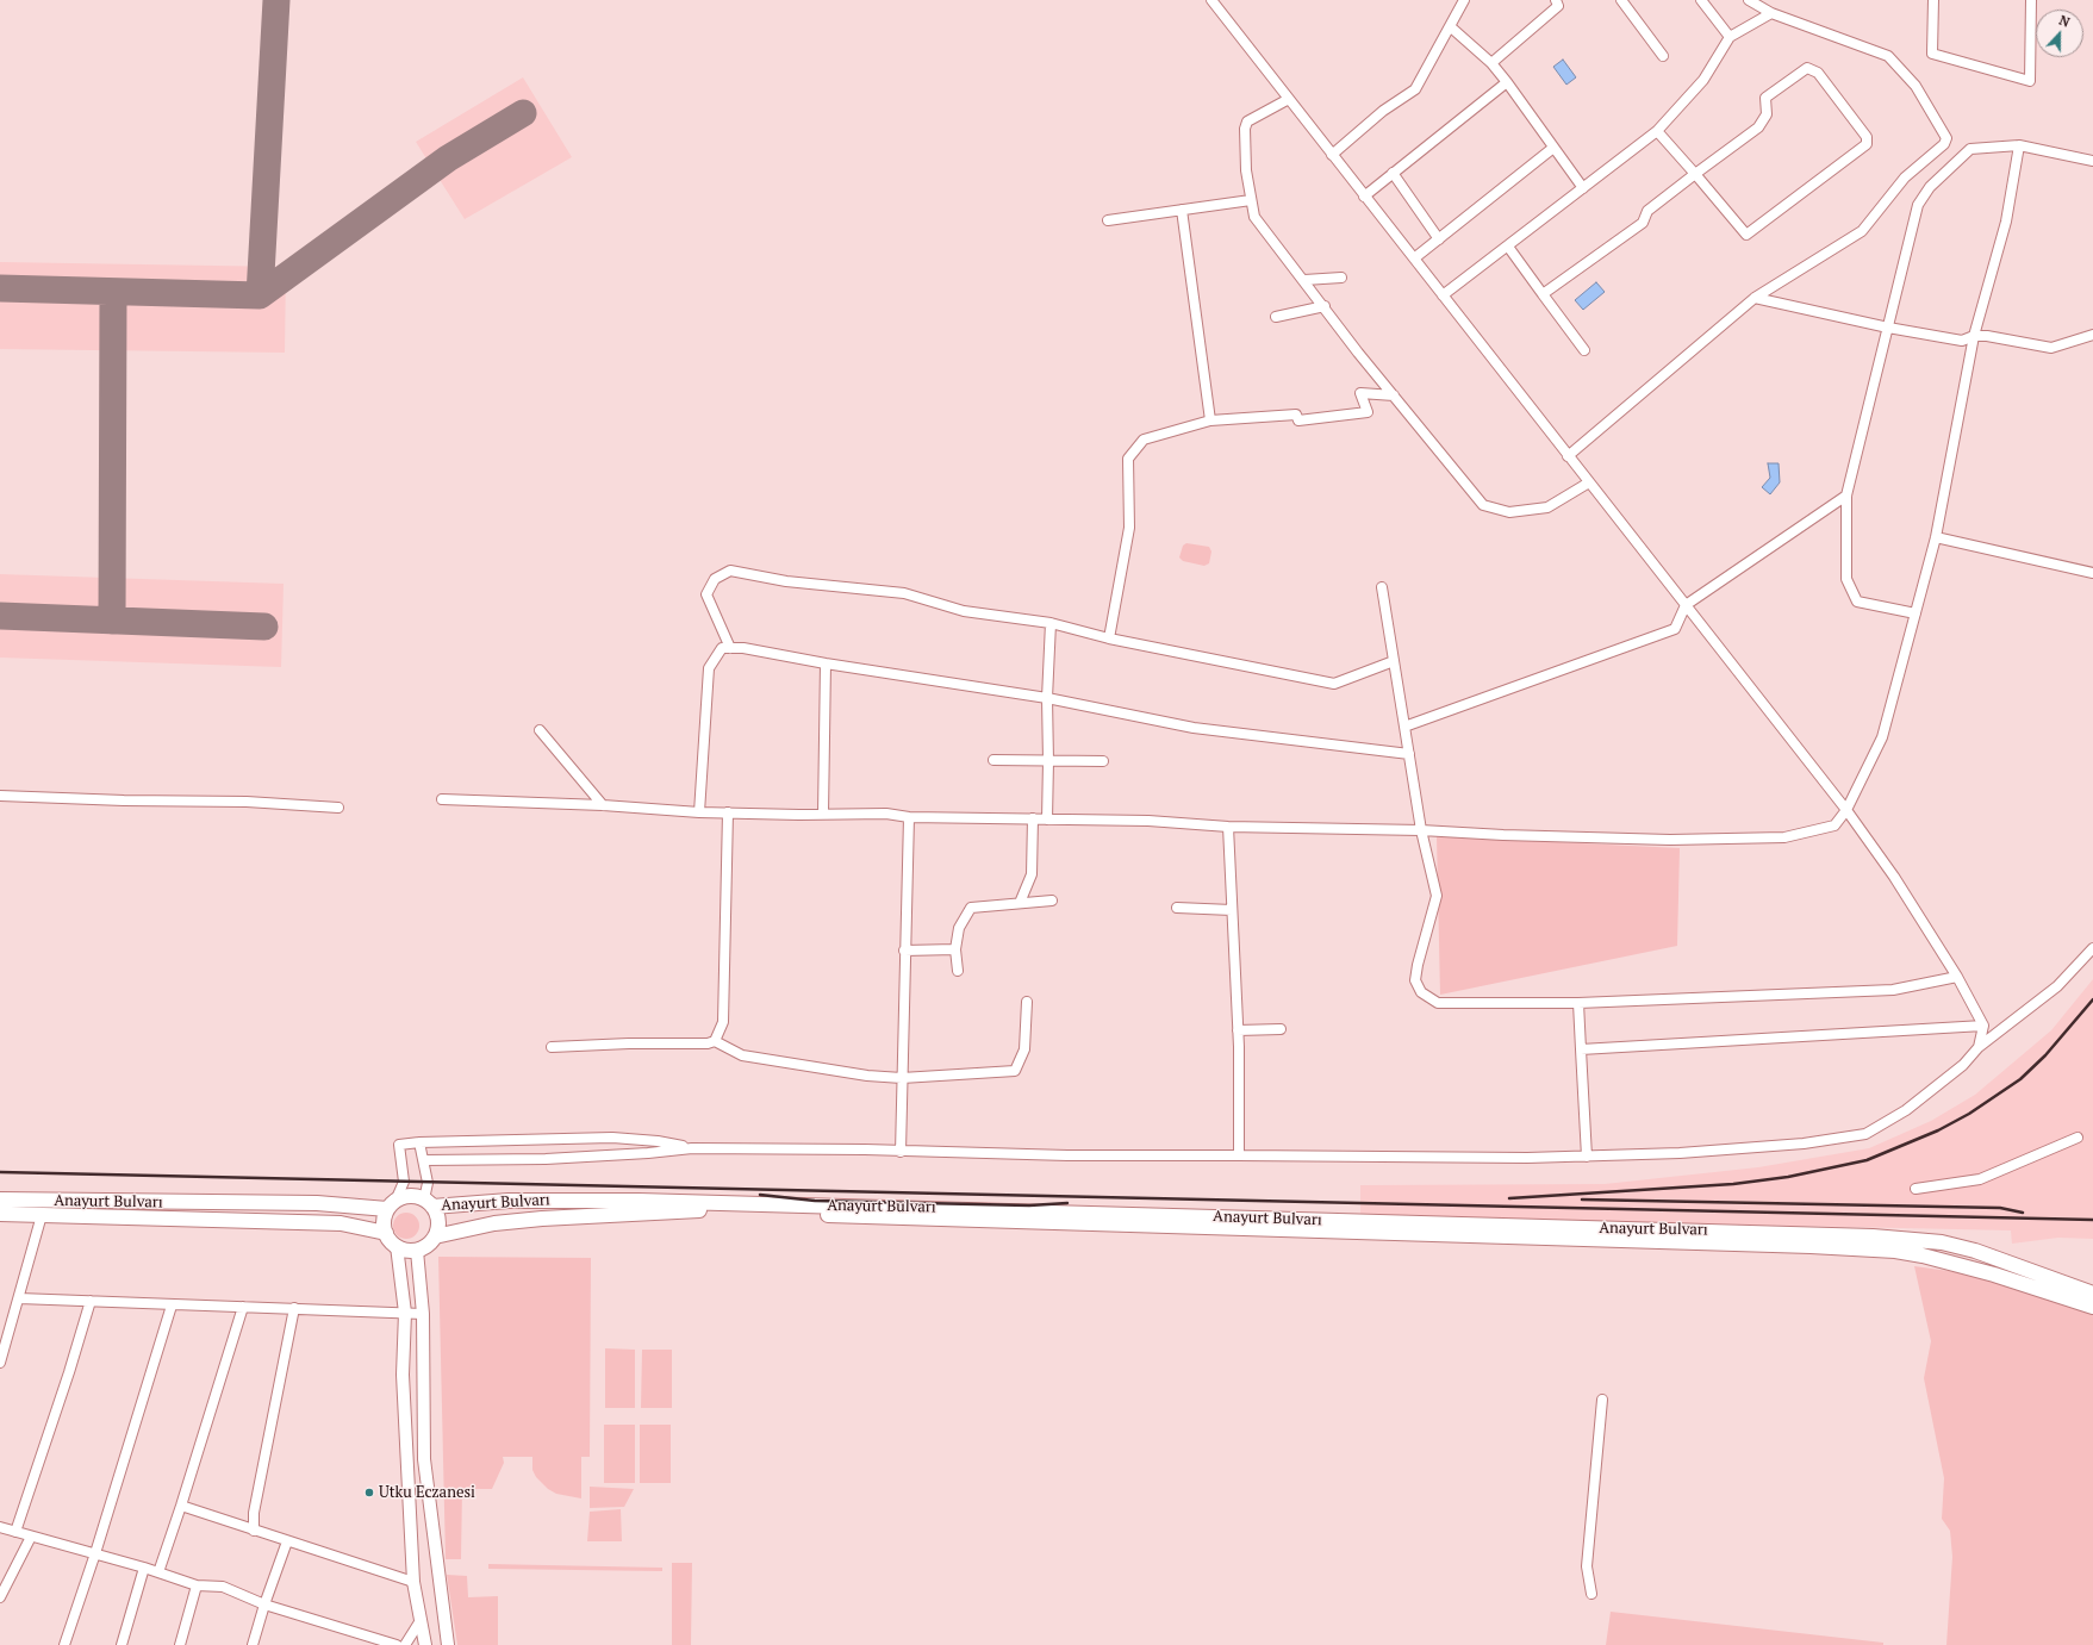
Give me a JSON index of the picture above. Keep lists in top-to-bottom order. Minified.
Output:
{"streets":{"main road":["Anayurt Bulvarı"]},"places":["Utku Eczanesi"],"north":"top"}
